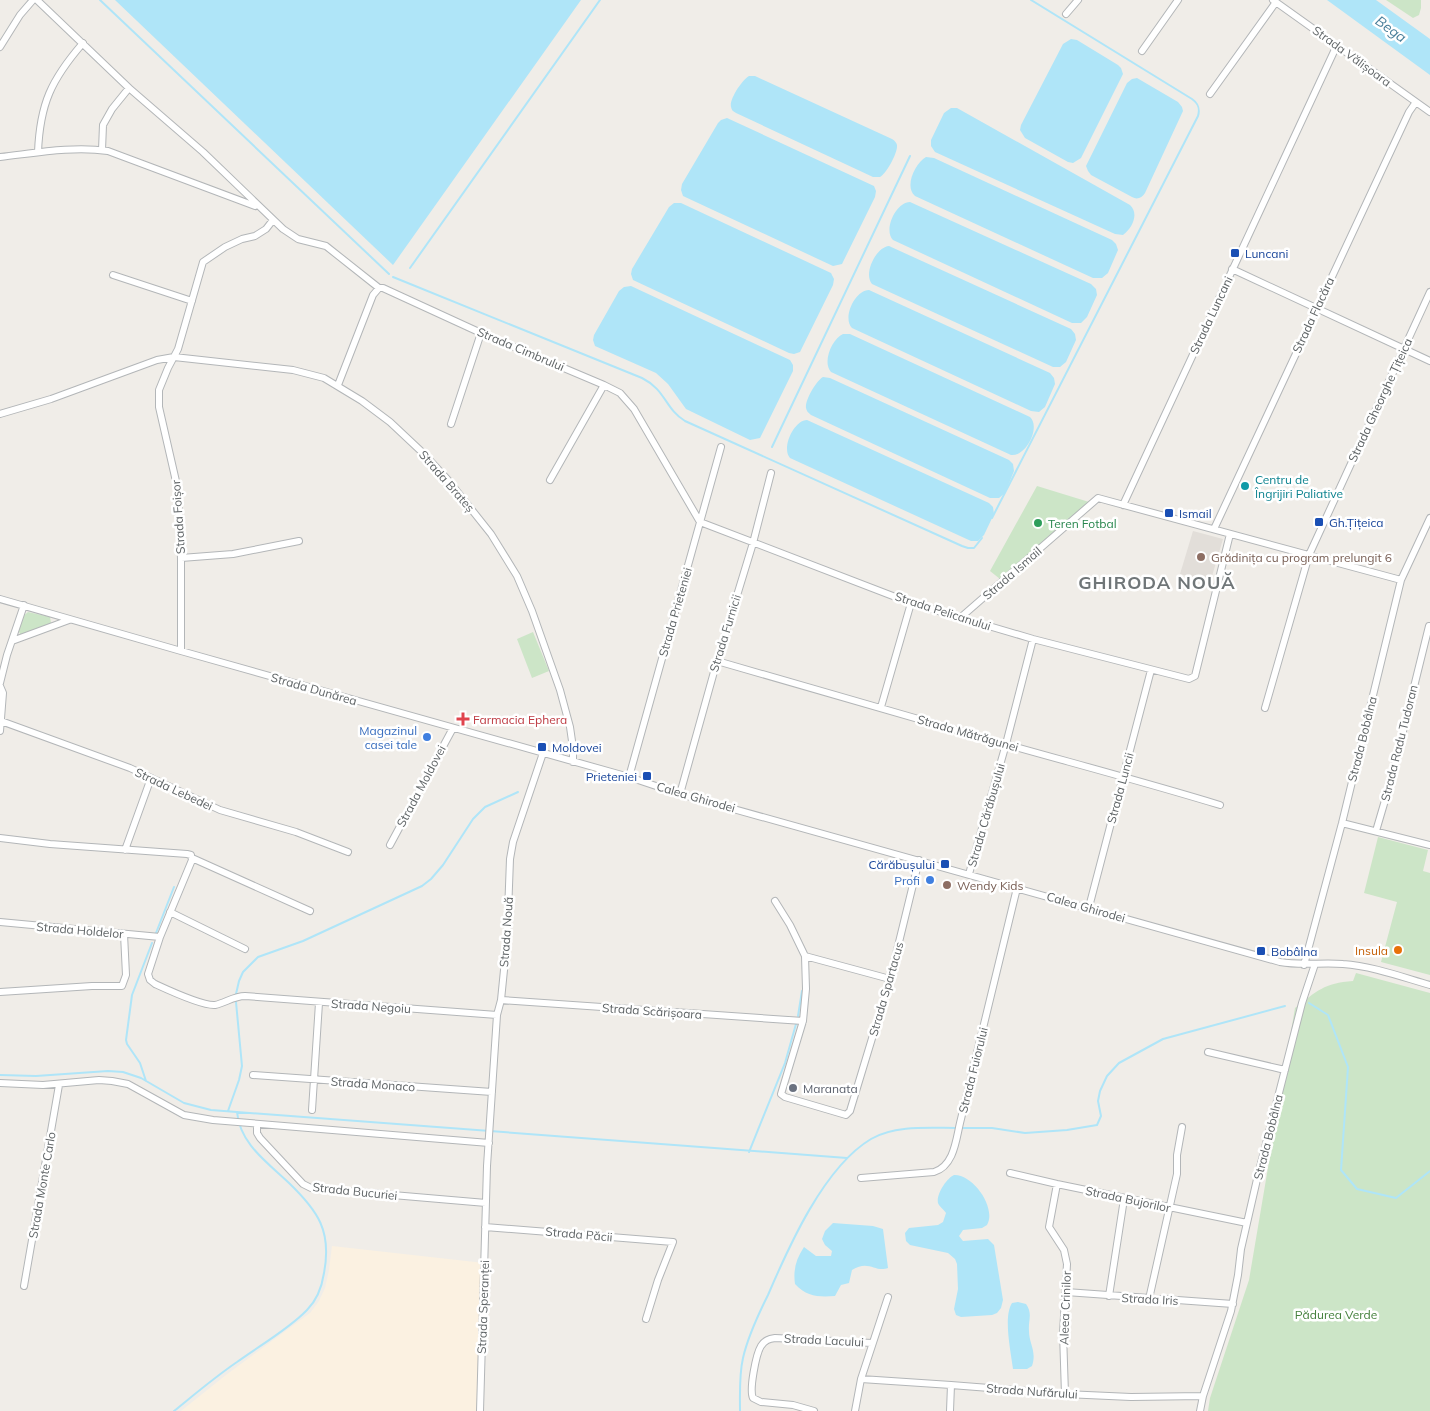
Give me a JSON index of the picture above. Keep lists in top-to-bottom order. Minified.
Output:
{"streets":{"street":["Strada Vălișoara","Strada Luncani","Strada Flacăra","Strada Cimbrului","Strada Gheorghe Țițeica","Strada Brateș","Strada Foișor","Strada Ismail","Strada Pelicanului","Strada Prieteniei","Strada Furnicii","Strada Dunărea","Strada Mătrăgunei","Strada Bobâlna","Strada Radu Tudoran","Strada Moldovei","Strada Luncii","Strada Lebedei","Calea Ghirodei","Strada Cărăbușului","Strada Holdelor","Strada Nouă","Strada Spartacus","Strada Negoiu","Strada Scărișoara","Strada Fuiorului","Strada Monaco","Strada Monte Carlo","Strada Bucuriei","Strada Bujorilor","Strada Păcii","Strada Iris","Strada Speranței","Aleea Crinilor","Strada Lacului","Strada Nufărului"]},"crossings":[["Strada Vălișoara","Strada Luncani"],["Strada Vălișoara","Strada Flacăra"],["Strada Luncani","Strada Ismail"],["Strada Flacăra","Strada Ismail"],["Strada Cimbrului","Strada Foișor"],["Strada Cimbrului","Strada Pelicanului"],["Strada Cimbrului","Strada Prieteniei"],["Strada Gheorghe Țițeica","Strada Ismail"],["Strada Brateș","Strada Foișor"],["Strada Brateș","Strada Dunărea"],["Strada Foișor","Strada Dunărea"],["Strada Ismail","Strada Pelicanului"],["Strada Ismail","Strada Bobâlna"],["Strada Pelicanului","Strada Prieteniei"],["Strada Pelicanului","Strada Furnicii"],["Strada Pelicanului","Strada Luncii"],["Strada Pelicanului","Strada Cărăbușului"],["Strada Prieteniei","Strada Dunărea"],["Strada Prieteniei","Calea Ghirodei"],["Strada Furnicii","Strada Mătrăgunei"],["Strada Furnicii","Calea Ghirodei"],["Strada Dunărea","Strada Moldovei"],["Strada Dunărea","Calea Ghirodei"],["Strada Dunărea","Strada Nouă"],["Strada Mătrăgunei","Strada Luncii"],["Strada Mătrăgunei","Strada Cărăbușului"],["Strada Bobâlna","Calea Ghirodei"],["Strada Bobâlna","Strada Bujorilor"],["Strada Bobâlna","Strada Iris"],["Strada Bobâlna","Strada Nufărului"],["Strada Luncii","Calea Ghirodei"],["Calea Ghirodei","Strada Cărăbușului"],["Calea Ghirodei","Strada Spartacus"],["Calea Ghirodei","Strada Fuiorului"],["Strada Holdelor","Strada Negoiu"],["Strada Nouă","Strada Negoiu"],["Strada Nouă","Strada Scărișoara"],["Strada Nouă","Strada Monaco"],["Strada Nouă","Strada Speranței"],["Strada Spartacus","Strada Scărișoara"],["Strada Bucuriei","Strada Speranței"],["Strada Bujorilor","Aleea Crinilor"],["Strada Păcii","Strada Speranței"],["Strada Iris","Aleea Crinilor"],["Aleea Crinilor","Strada Nufărului"],["Strada Lacului","Strada Nufărului"]],"districts":["GHIRODA NOUĂ"],"water":["Bega"],"parks":["Pădurea Verde"],"places":{"transit":["Luncani","Ismail","Gh.Țițeica","Moldovei","Prieteniei","Cărăbușului","Bobâlna"],"other":["Centru de Îngrijiri Paliative","Teren Fotbal","Grădinița cu program prelungit 6","Magazinul casei tale","Profi","Wendy Kids","Insula","Maranata"],"health":["Farmacia Ephera"]}}
